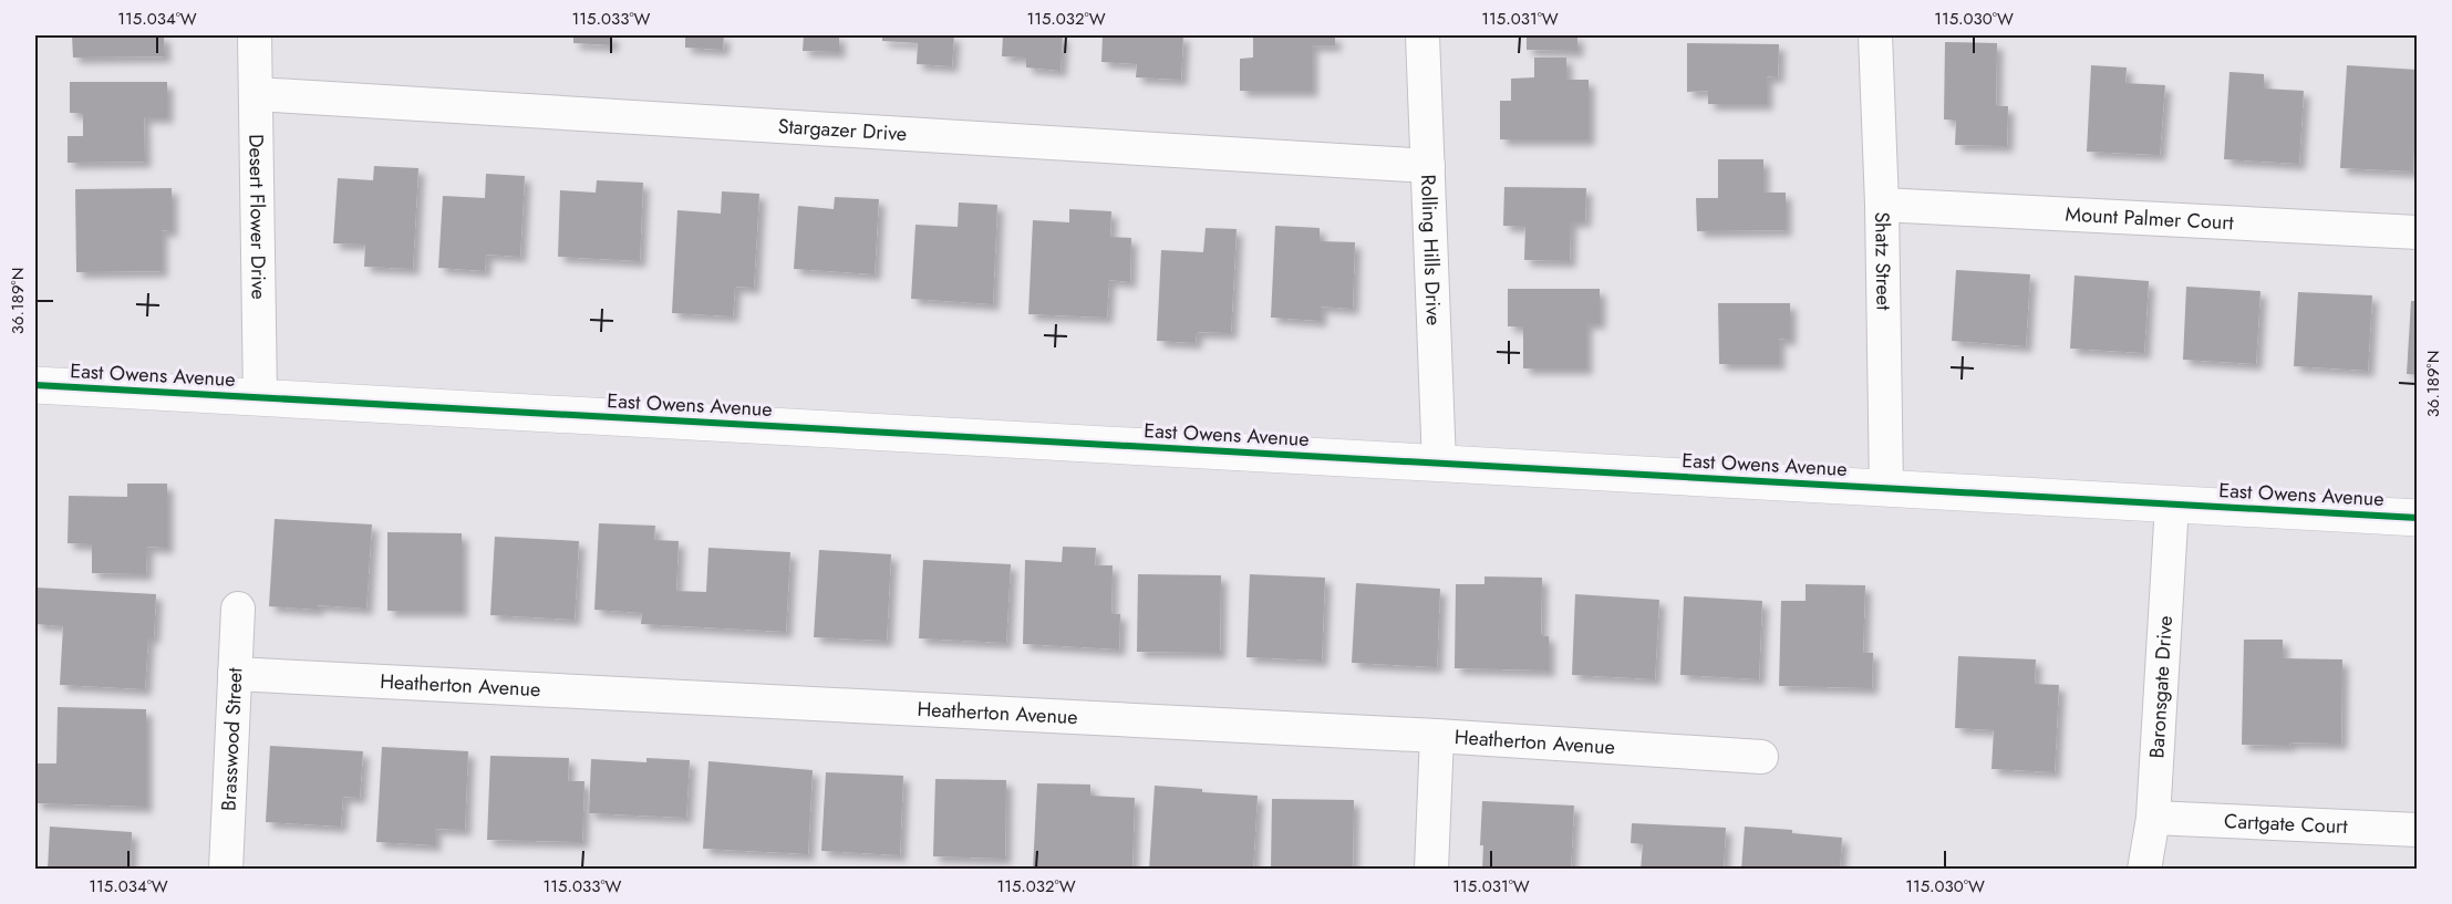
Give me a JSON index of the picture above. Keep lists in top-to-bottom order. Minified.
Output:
{"streets":{"main road":["East Owens Avenue"],"street":["Stargazer Drive","Desert Flower Drive","Mount Palmer Court","Rolling Hills Drive","Shatz Street","Heatherton Avenue","Baronsgate Drive","Brasswood Street","Cartgate Court"]},"crossings":[["Stargazer Drive","Desert Flower Drive"],["Stargazer Drive","Rolling Hills Drive"],["Desert Flower Drive","East Owens Avenue"],["Mount Palmer Court","Shatz Street"],["Rolling Hills Drive","East Owens Avenue"],["Shatz Street","East Owens Avenue"],["East Owens Avenue","Baronsgate Drive"],["Heatherton Avenue","Brasswood Street"],["Baronsgate Drive","Cartgate Court"]],"coordinates":["115.034°W","115.033°W","115.032°W","115.031°W","115.030°W","36.189°N"]}
